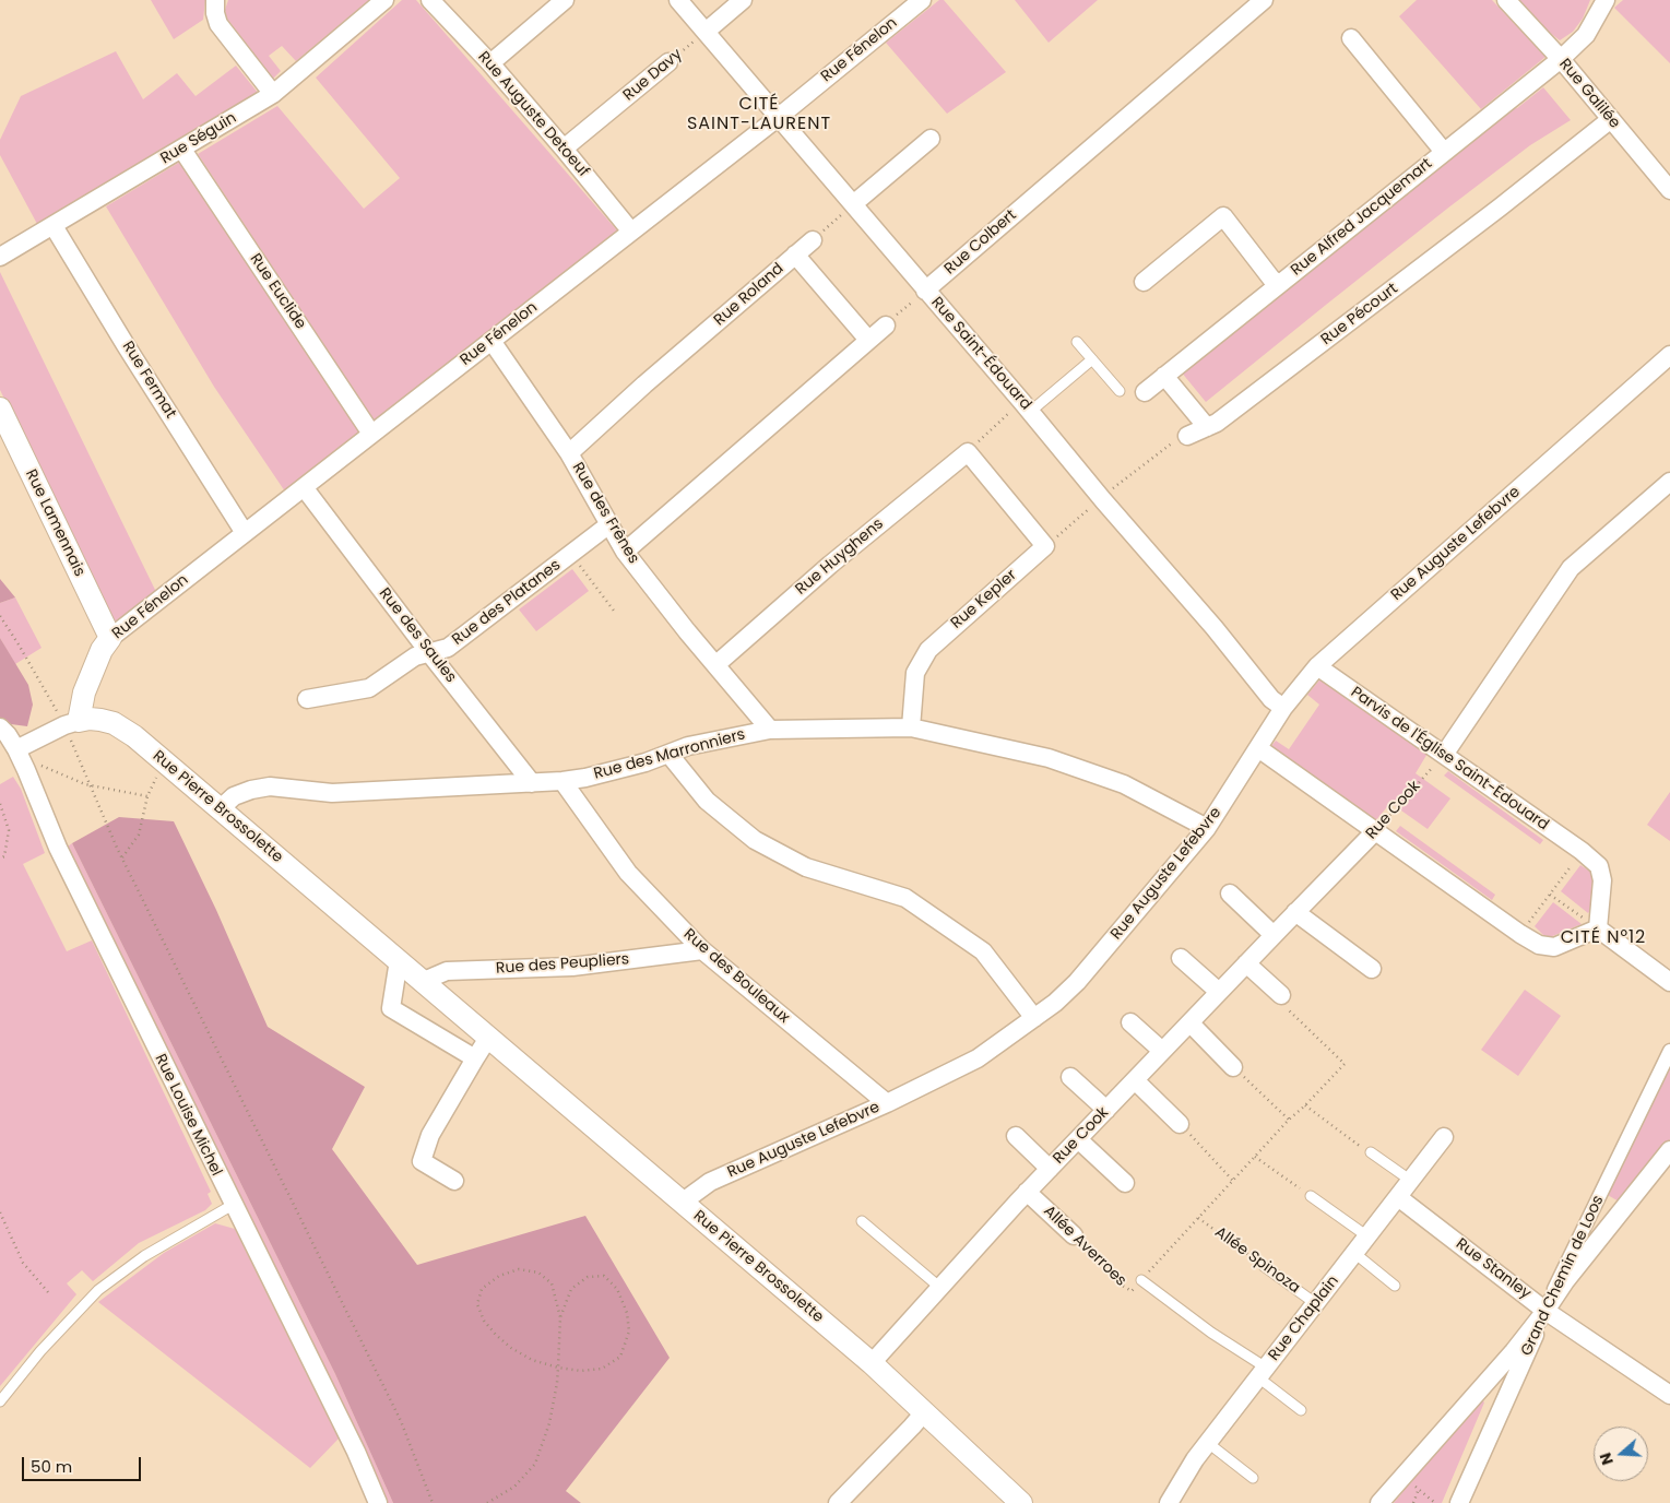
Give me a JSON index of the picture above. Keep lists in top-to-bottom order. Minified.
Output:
{"streets":{"street":["Rue Fénelon","Rue Davy","Rue Galilée","Rue Auguste Detoeuf","Rue Séguin","Rue Alfred Jacquemart","Rue Colbert","Rue Euclide","Rue Roland","Rue Pécourt","Rue Saint-Édouard","Rue Fermat","Rue des Frênes","Rue Lamennais","Rue Auguste Lefebvre","Rue Huyghens","Rue Kepler","Rue des Platanes","Rue des Saules","Rue des Marronniers","Parvis de l'Église Saint-Édouard","Rue Pierre Brossolette","Rue Cook","Rue des Peupliers","Rue des Bouleaux","Rue Louise Michel","Allée Averroes","Rue Stanley","Grand Chemin de Loos","Rue Chaplain"],"lane":["Allée Spinoza"]},"crossings":[["Rue Fénelon","Rue Auguste Detoeuf"],["Rue Fénelon","Rue Euclide"],["Rue Fénelon","Rue Saint-Édouard"],["Rue Fénelon","Rue Fermat"],["Rue Fénelon","Rue des Frênes"],["Rue Fénelon","Rue Lamennais"],["Rue Fénelon","Rue des Saules"],["Rue Fénelon","Rue Pierre Brossolette"],["Rue Davy","Rue Auguste Detoeuf"],["Rue Davy","Rue Saint-Édouard"],["Rue Galilée","Rue Alfred Jacquemart"],["Rue Galilée","Rue Pécourt"],["Rue Séguin","Rue Euclide"],["Rue Séguin","Rue Fermat"],["Rue Colbert","Rue Saint-Édouard"],["Rue Roland","Rue des Frênes"],["Rue Saint-Édouard","Rue Auguste Lefebvre"],["Rue des Frênes","Rue Huyghens"],["Rue des Frênes","Rue des Platanes"],["Rue des Frênes","Rue des Marronniers"],["Rue Auguste Lefebvre","Rue des Marronniers"],["Rue Auguste Lefebvre","Parvis de l'Église Saint-Édouard"],["Rue Auguste Lefebvre","Rue Pierre Brossolette"],["Rue Auguste Lefebvre","Rue des Bouleaux"],["Rue Kepler","Rue des Marronniers"],["Rue des Platanes","Rue des Saules"],["Rue des Saules","Rue des Marronniers"],["Rue des Marronniers","Rue Pierre Brossolette"],["Rue des Marronniers","Rue des Bouleaux"],["Parvis de l'Église Saint-Édouard","Rue Cook"],["Rue Pierre Brossolette","Rue Cook"],["Rue Pierre Brossolette","Rue des Peupliers"],["Rue Pierre Brossolette","Rue Louise Michel"],["Rue Cook","Allée Averroes"],["Rue des Peupliers","Rue des Bouleaux"],["Allée Spinoza","Rue Chaplain"],["Rue Stanley","Grand Chemin de Loos"],["Rue Stanley","Rue Chaplain"]],"districts":["CITÉ SAINT-LAURENT","CITÉ N°12"],"scale_bar":"50 m","north":"left"}
